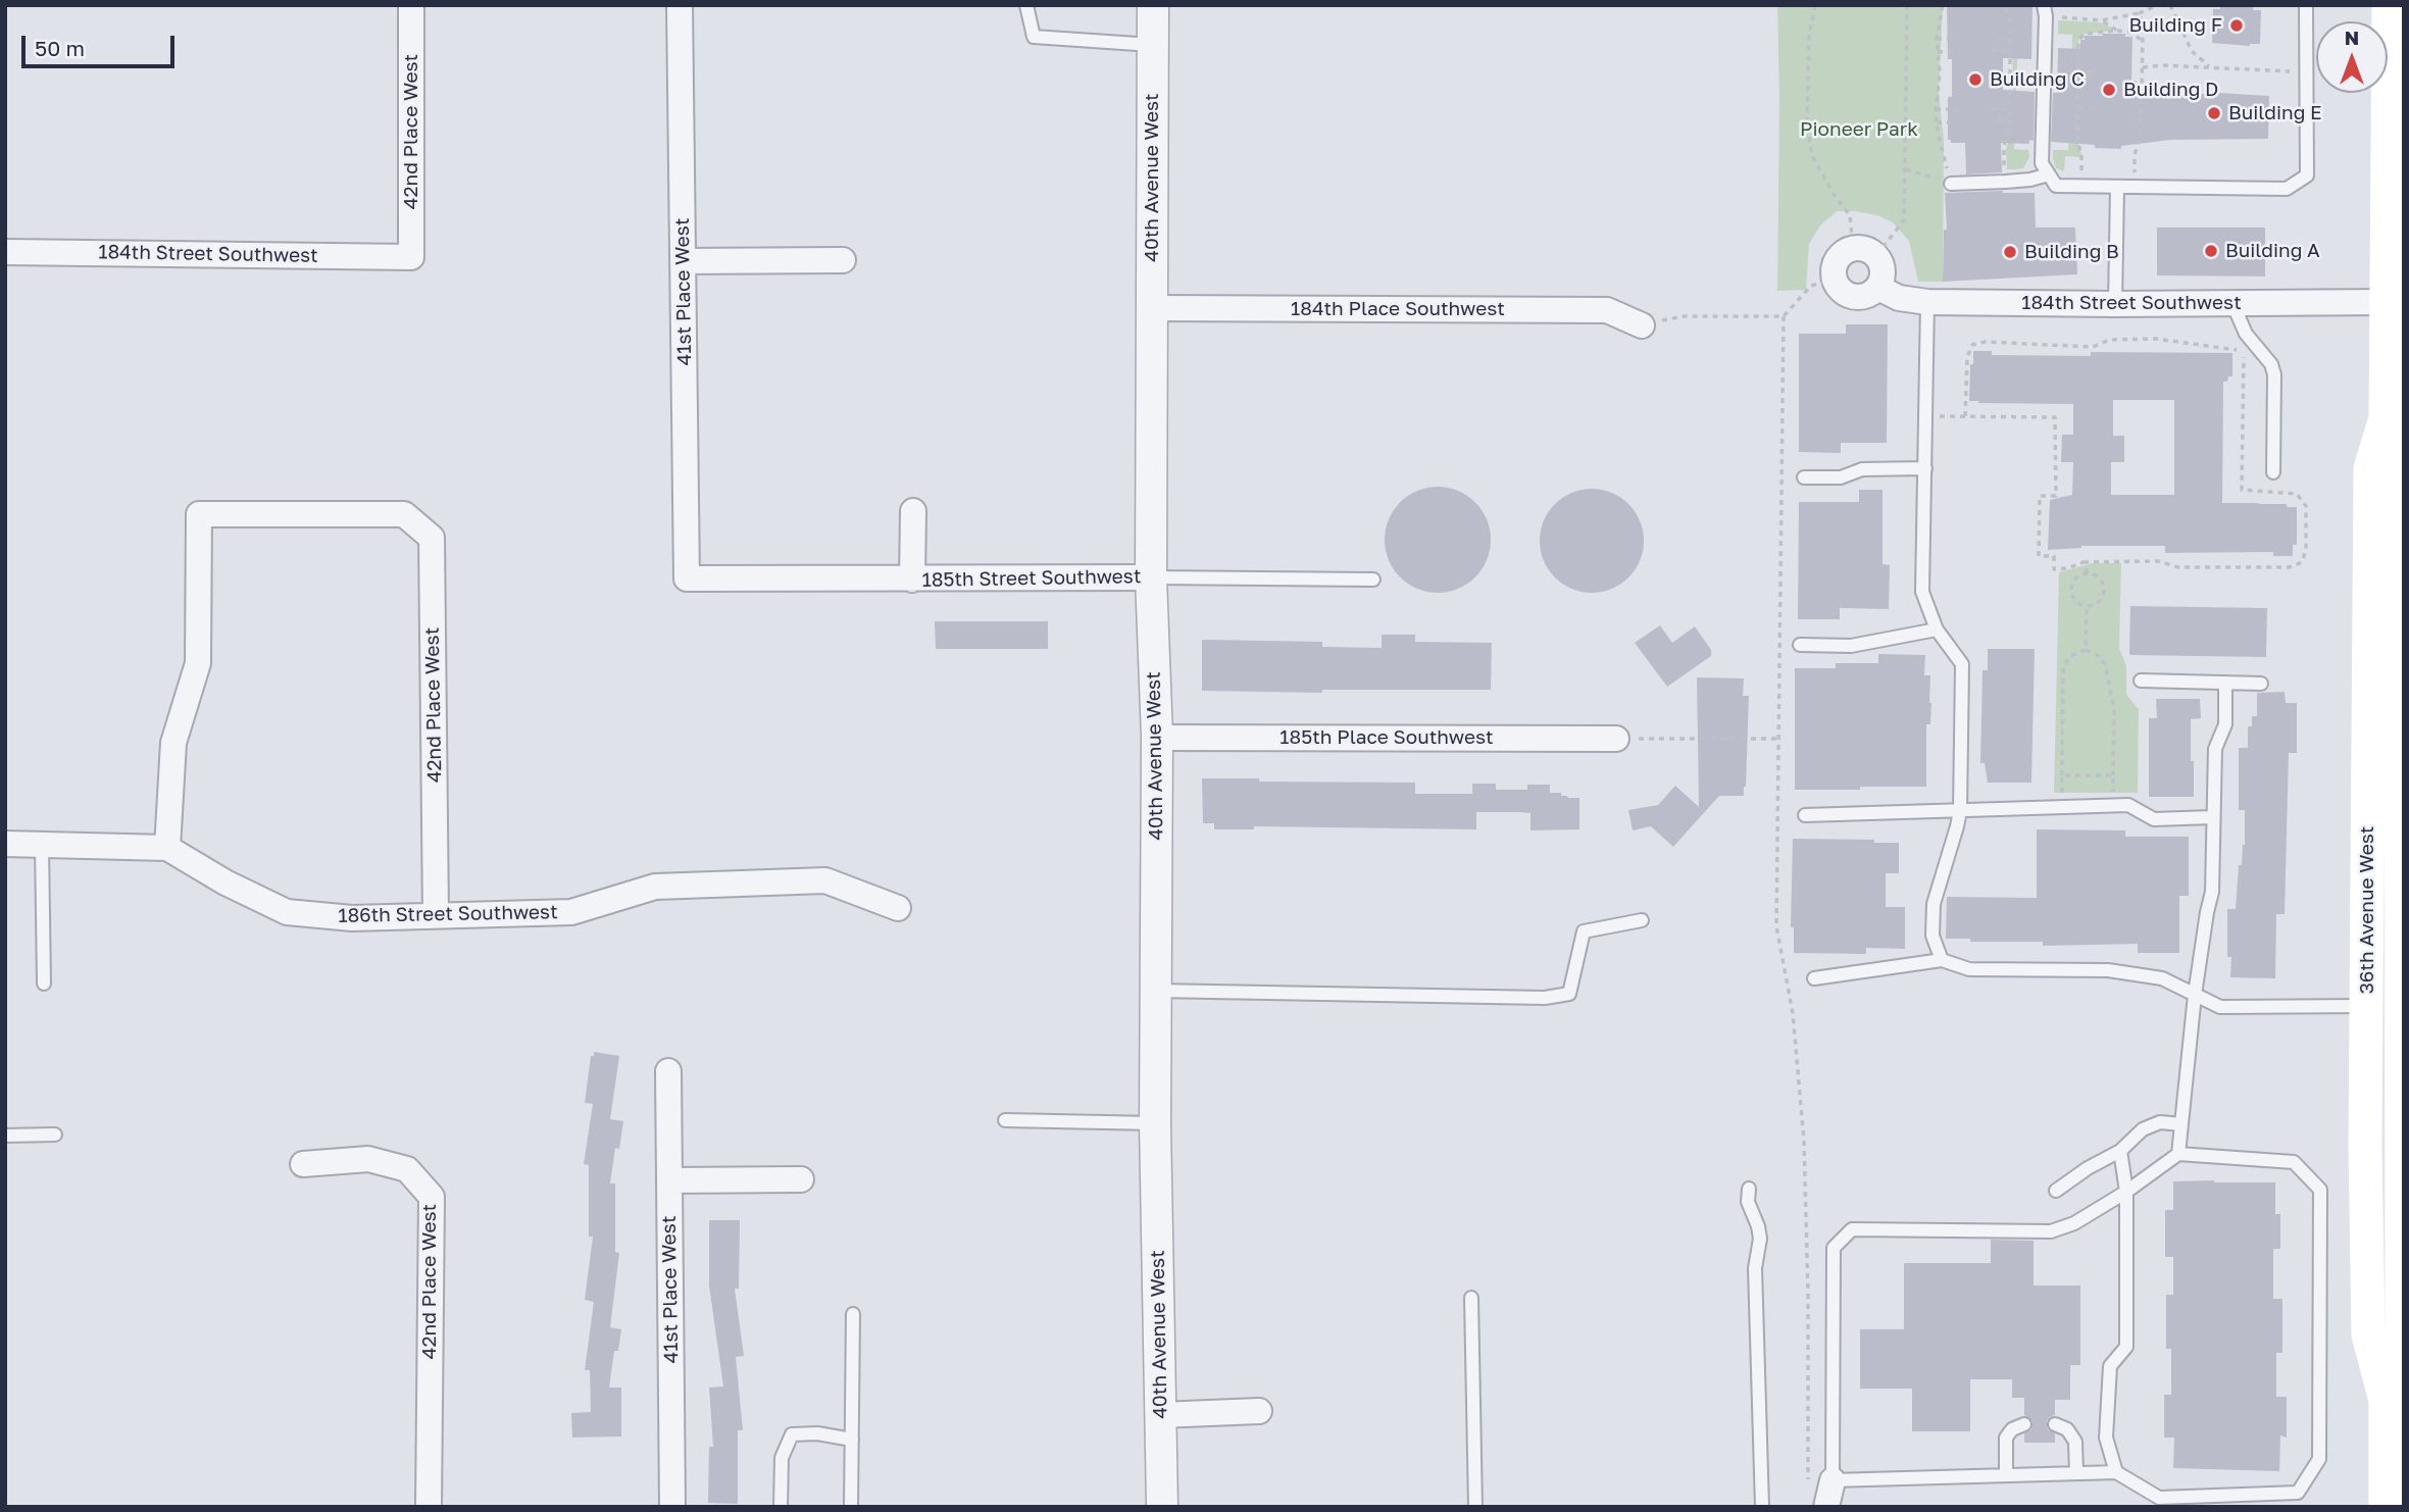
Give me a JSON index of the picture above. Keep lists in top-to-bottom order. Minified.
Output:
{"streets":{"main road":["36th Avenue West"],"street":["42nd Place West","40th Avenue West","184th Street Southwest","41st Place West","184th Place Southwest","185th Street Southwest","185th Place Southwest","186th Street Southwest"]},"crossings":[["42nd Place West","184th Street Southwest"],["42nd Place West","186th Street Southwest"],["40th Avenue West","184th Place Southwest"],["40th Avenue West","185th Street Southwest"],["40th Avenue West","185th Place Southwest"],["184th Street Southwest","36th Avenue West"],["41st Place West","185th Street Southwest"]],"parks":["Pioneer Park"],"places":["Building F","Building C","Building D","Building E","Building A","Building B"],"scale_bar":"50 m","north":"top"}
